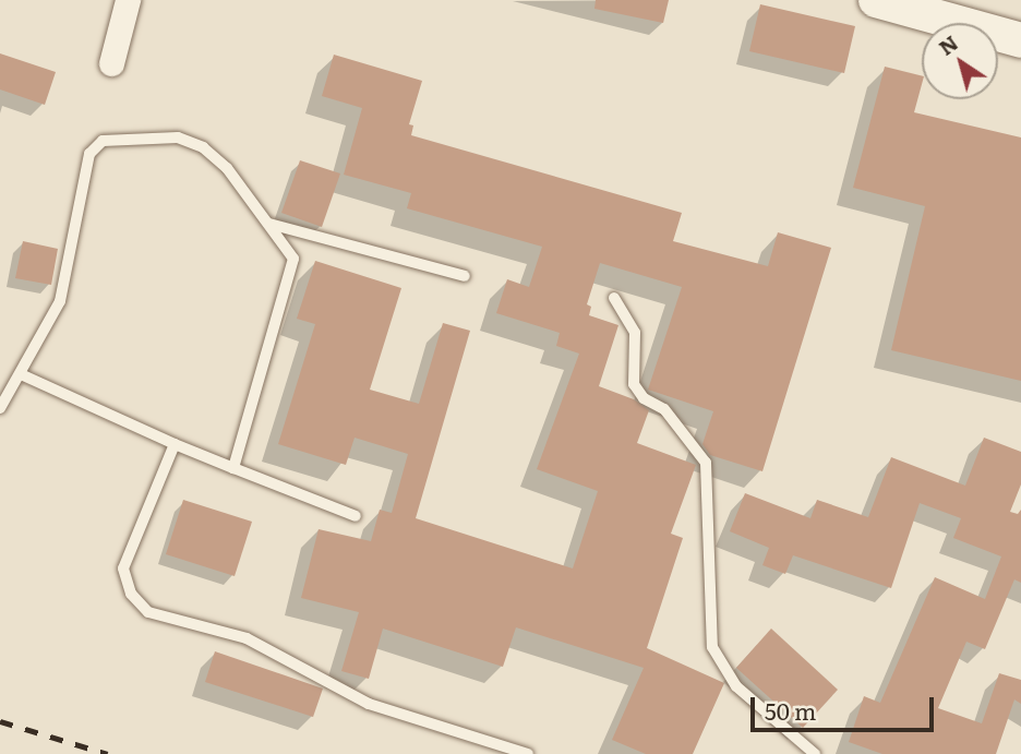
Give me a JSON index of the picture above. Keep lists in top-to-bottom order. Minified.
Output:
{"scale_bar":"50 m","north":"top left"}
